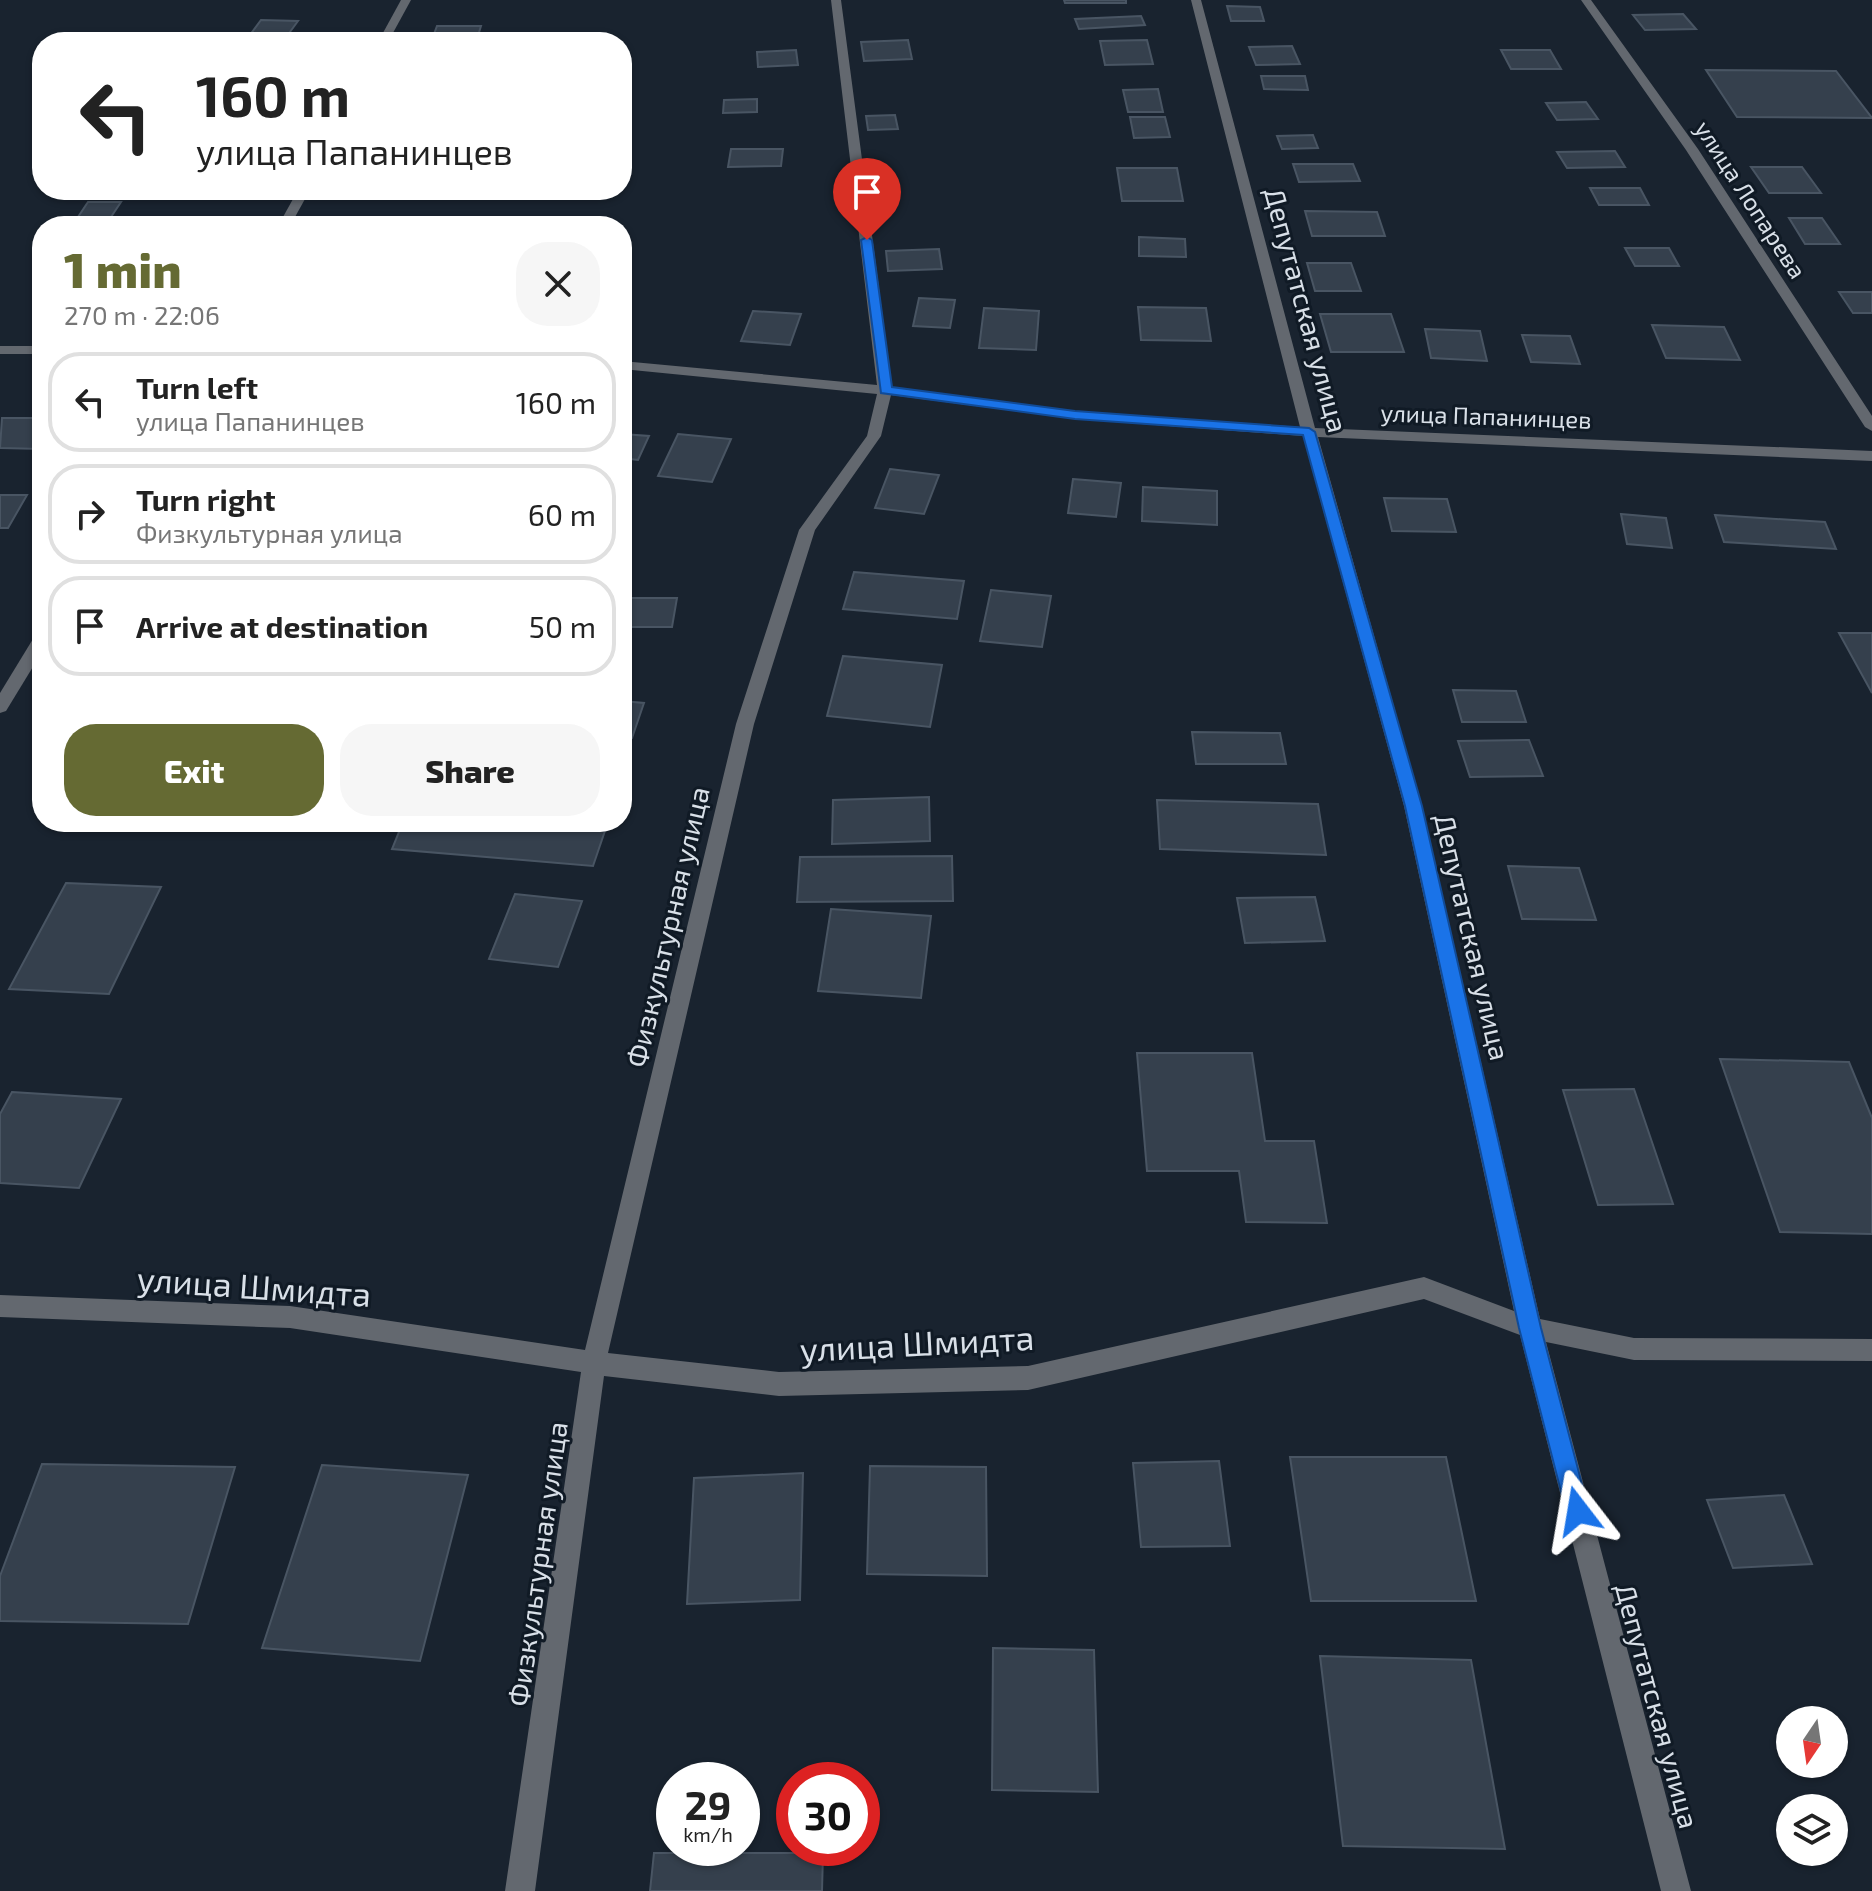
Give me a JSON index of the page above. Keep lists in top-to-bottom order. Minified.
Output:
{"streets":{"street":["улица Лопарева","Депутатская улица","улица Папанинцев","Физкультурная улица","улица Шмидта"]},"crossings":[["Депутатская улица","улица Папанинцев"],["Депутатская улица","улица Шмидта"],["улица Папанинцев","Физкультурная улица"],["Физкультурная улица","улица Шмидта"]],"north":"bottom","page":{"turn":["160 m","улица Папанинцев"],"heading":["1 min","270 m · 22:06"],"list":[{"name":"Turn left","note":"улица Папанинцев","value":"160 m"},{"name":"Turn right","note":"Физкультурная улица","value":"60 m"},{"name":"Arrive at destination","value":"50 m"}],"buttons":["Exit","Share"],"speed":"29 km/h","limit":"30"}}
